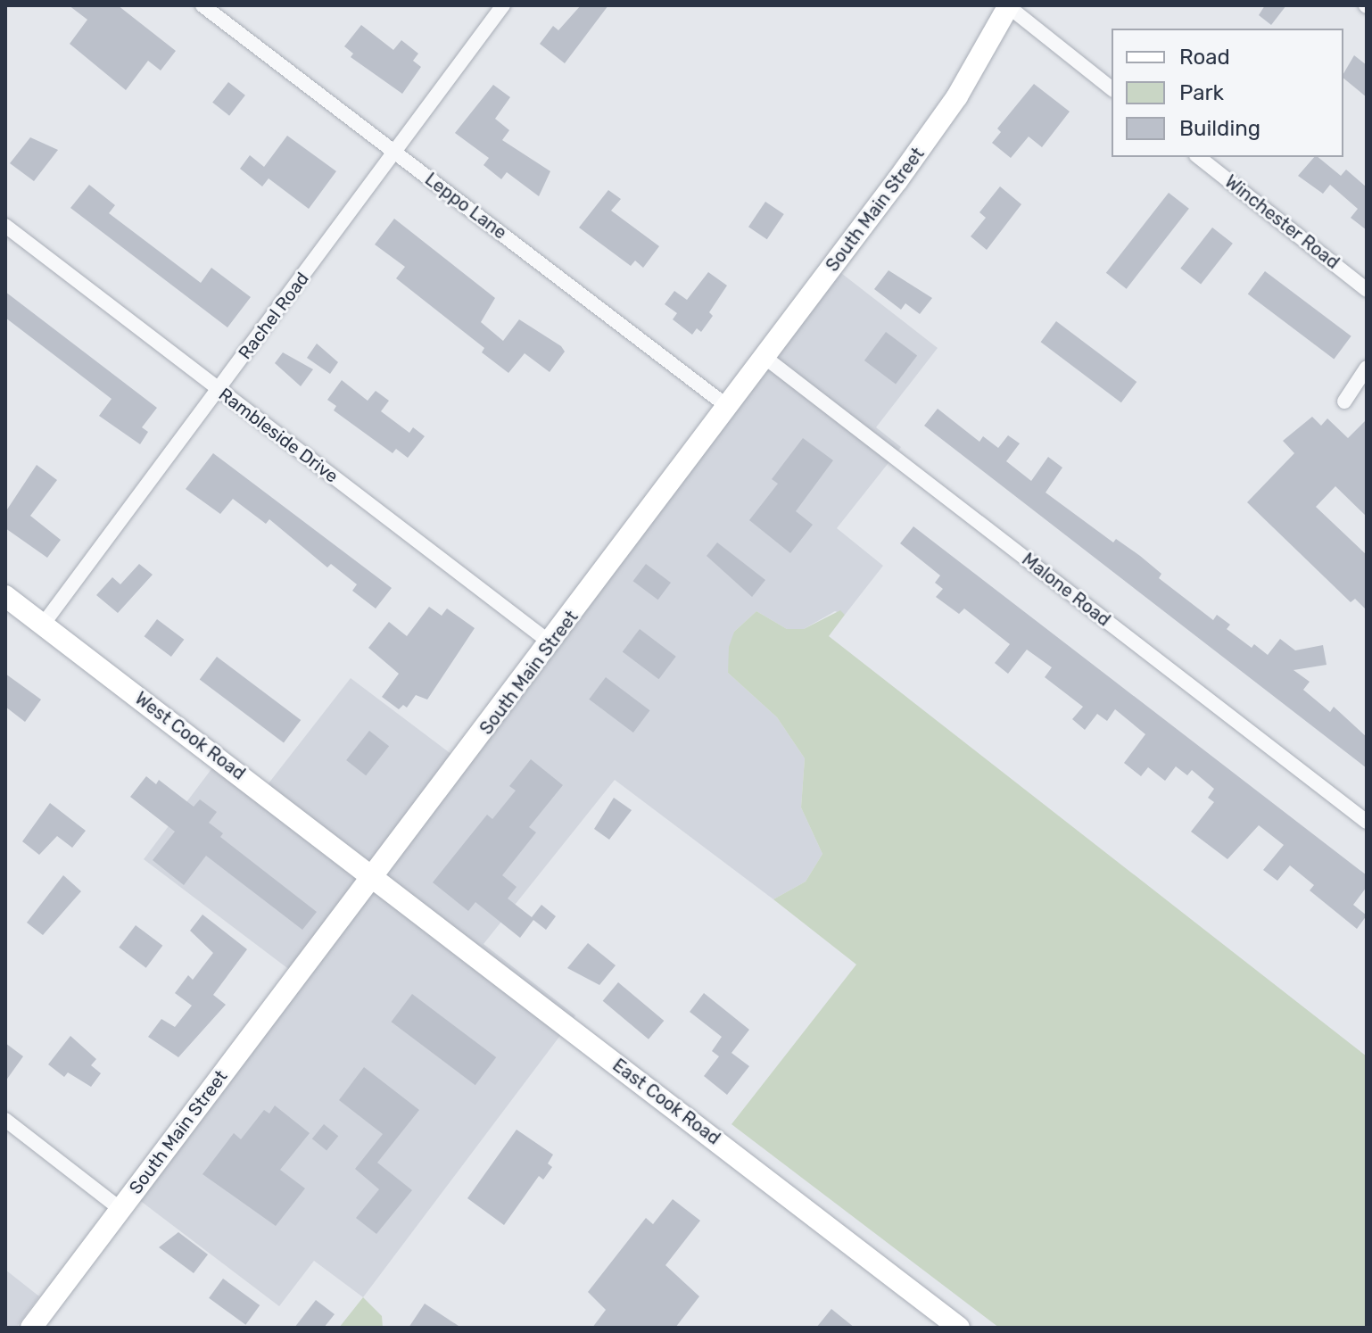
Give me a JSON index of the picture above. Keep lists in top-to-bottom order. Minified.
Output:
{"streets":{"street":["Leppo Lane","South Main Street","Winchester Road","Rachel Road","Rambleside Drive","Malone Road","West Cook Road","East Cook Road"]},"crossings":[["Leppo Lane","South Main Street"],["Leppo Lane","Rachel Road"],["South Main Street","Rambleside Drive"],["South Main Street","Malone Road"],["South Main Street","West Cook Road"],["South Main Street","East Cook Road"],["Rachel Road","Rambleside Drive"],["Rachel Road","West Cook Road"],["West Cook Road","East Cook Road"]],"legend":["Road","Park","Building"]}
